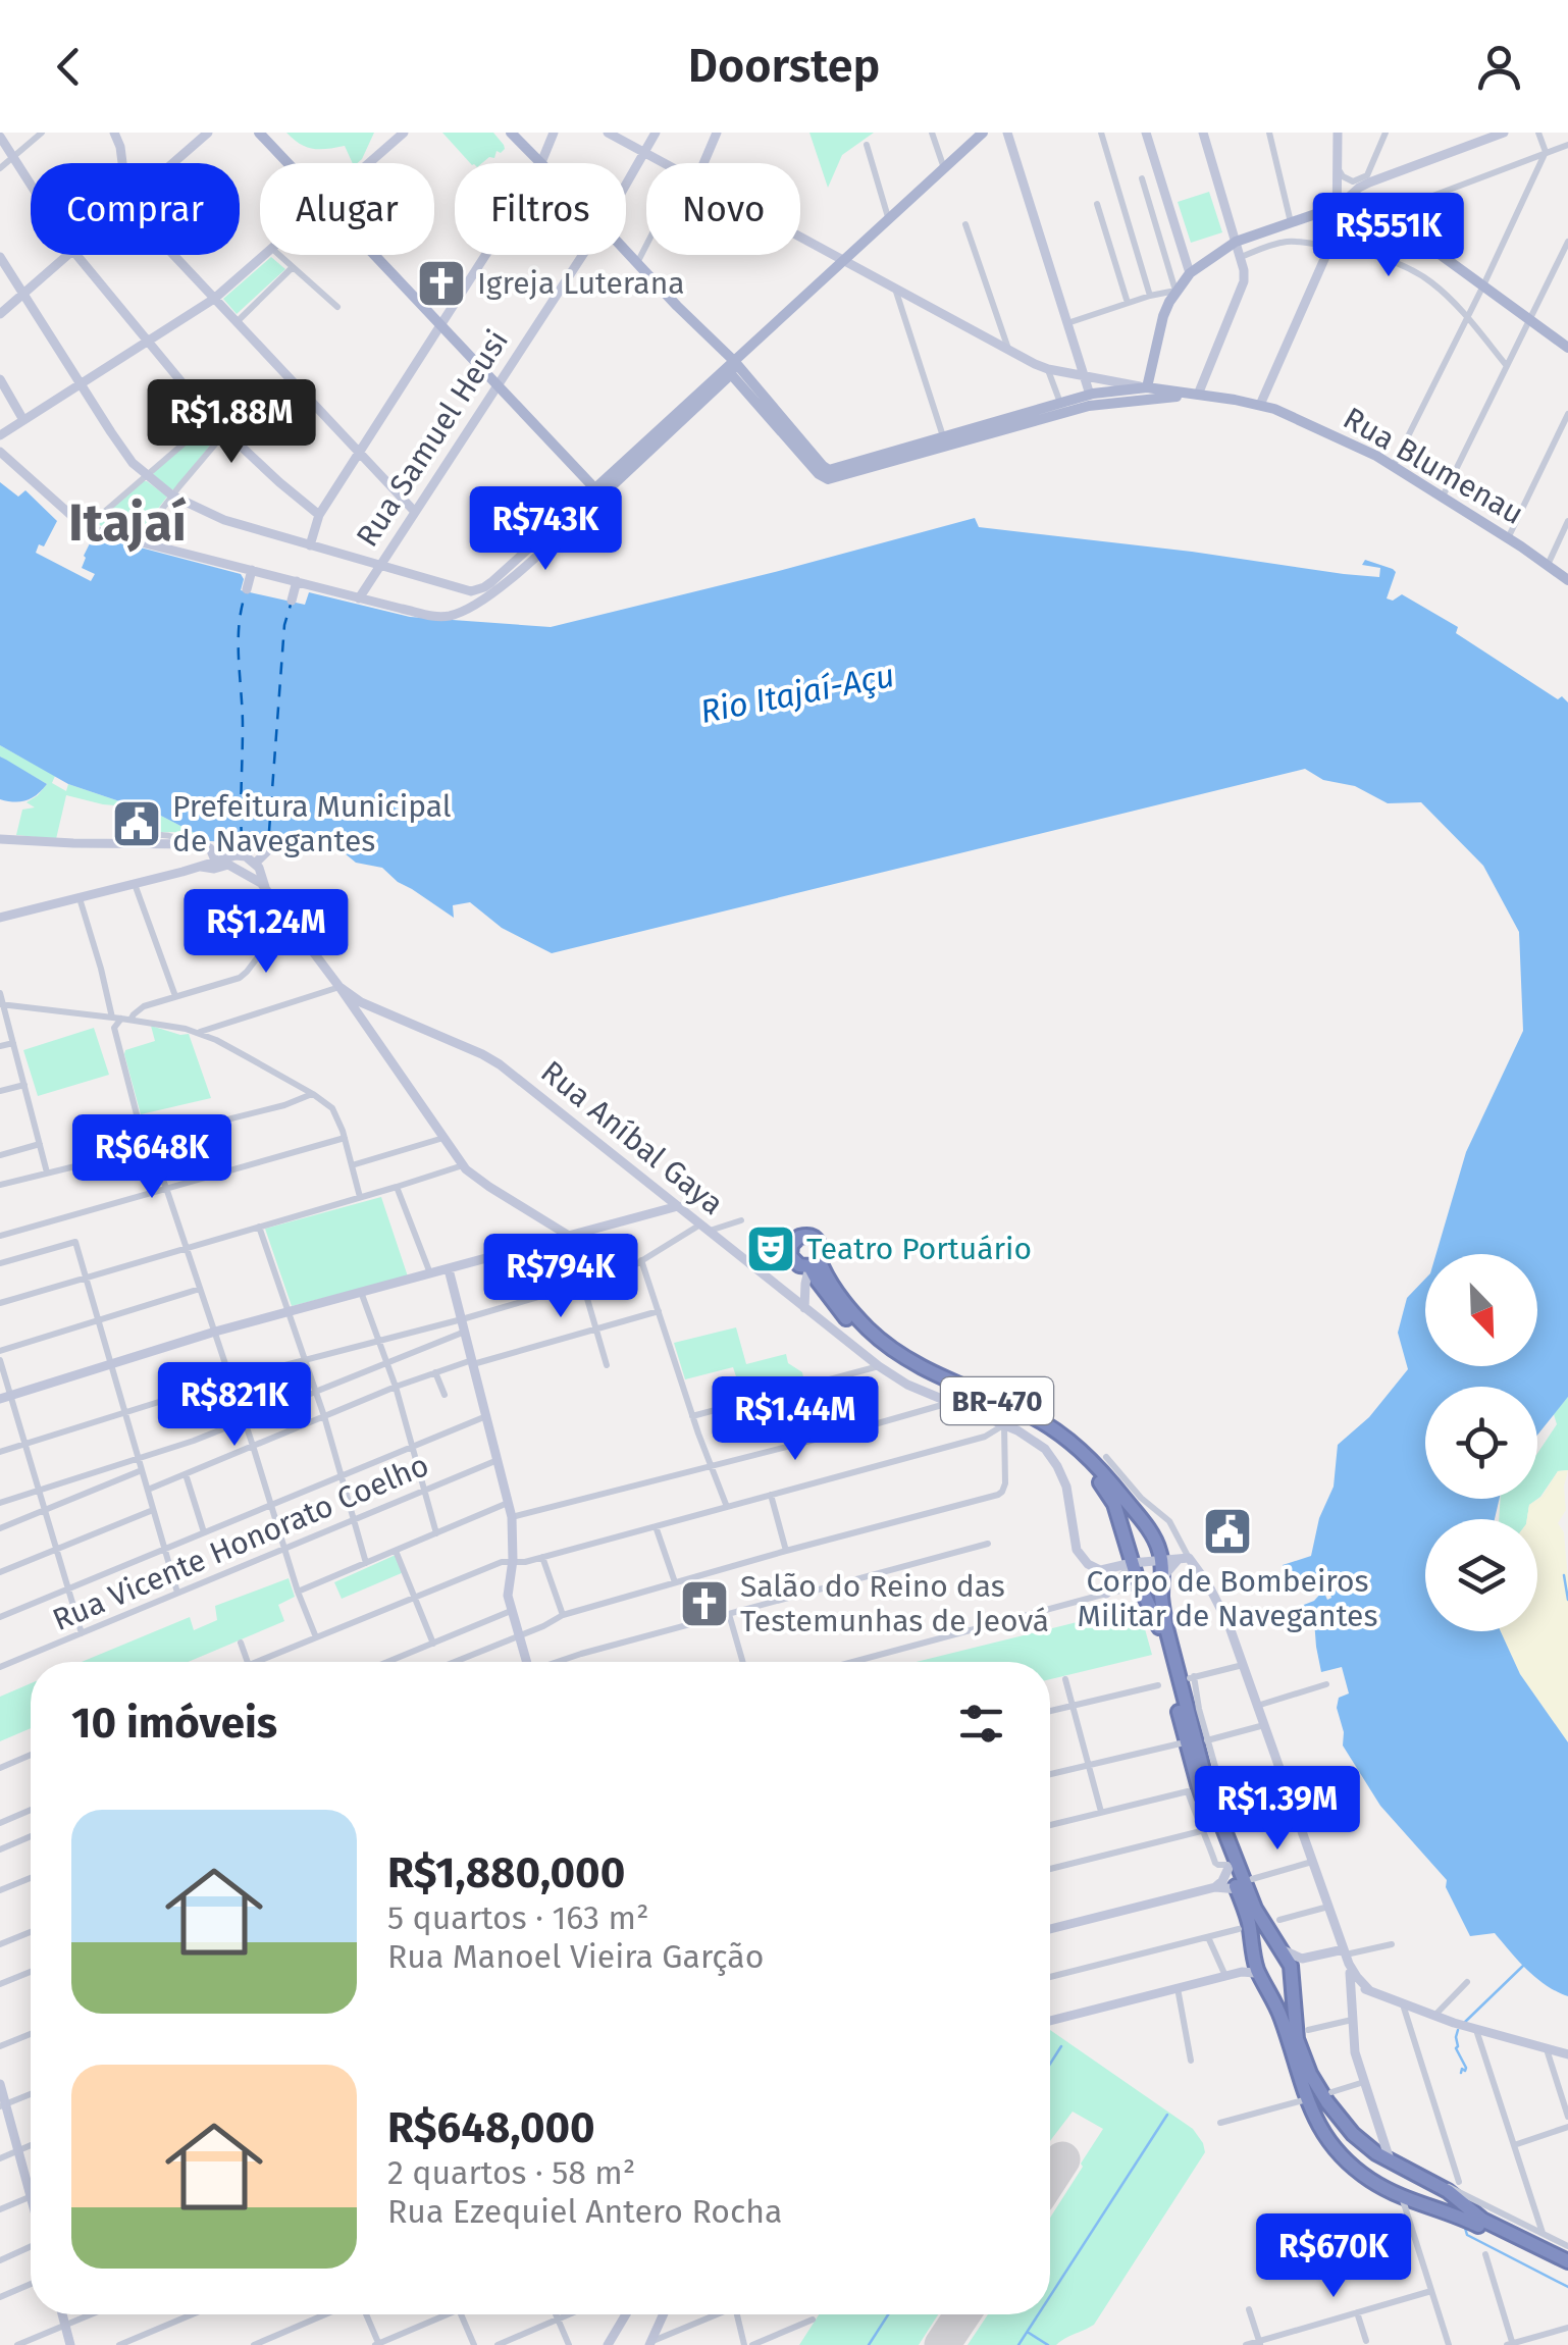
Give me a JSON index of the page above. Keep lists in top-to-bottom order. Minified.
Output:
{"streets":{"highway":["BR-470"],"main road":["Rua Samuel Heusi","Rua Blumenau","Rua Aníbal Gaya"],"street":["Rua Vicente Honorato Coelho"]},"districts":["Itajaí"],"water":["Rio Itajaí-Açu"],"places":{"church":["Igreja Luterana","Salão do Reino das Testemunhas de Jeová"],"public building":["Prefeitura Municipal de Navegantes","Corpo de Bombeiros Militar de Navegantes"],"theatre":["Teatro Portuário"]},"north":"bottom right","page":{"header":"Doorstep","chip":["Comprar","Alugar","Filtros","Novo"],"price":["R$551K","R$1.88M","R$743K","R$1.24M","R$648K","R$794K","R$821K","R$1.44M","R$1.39M","R$670K"],"heading":"10 imóveis","list":[{"name":"R$1,880,000","note":"5 quartos · 163 m² · Rua Manoel Vieira Garção"},{"name":"R$648,000","note":"2 quartos · 58 m² · Rua Ezequiel Antero Rocha"}]}}
